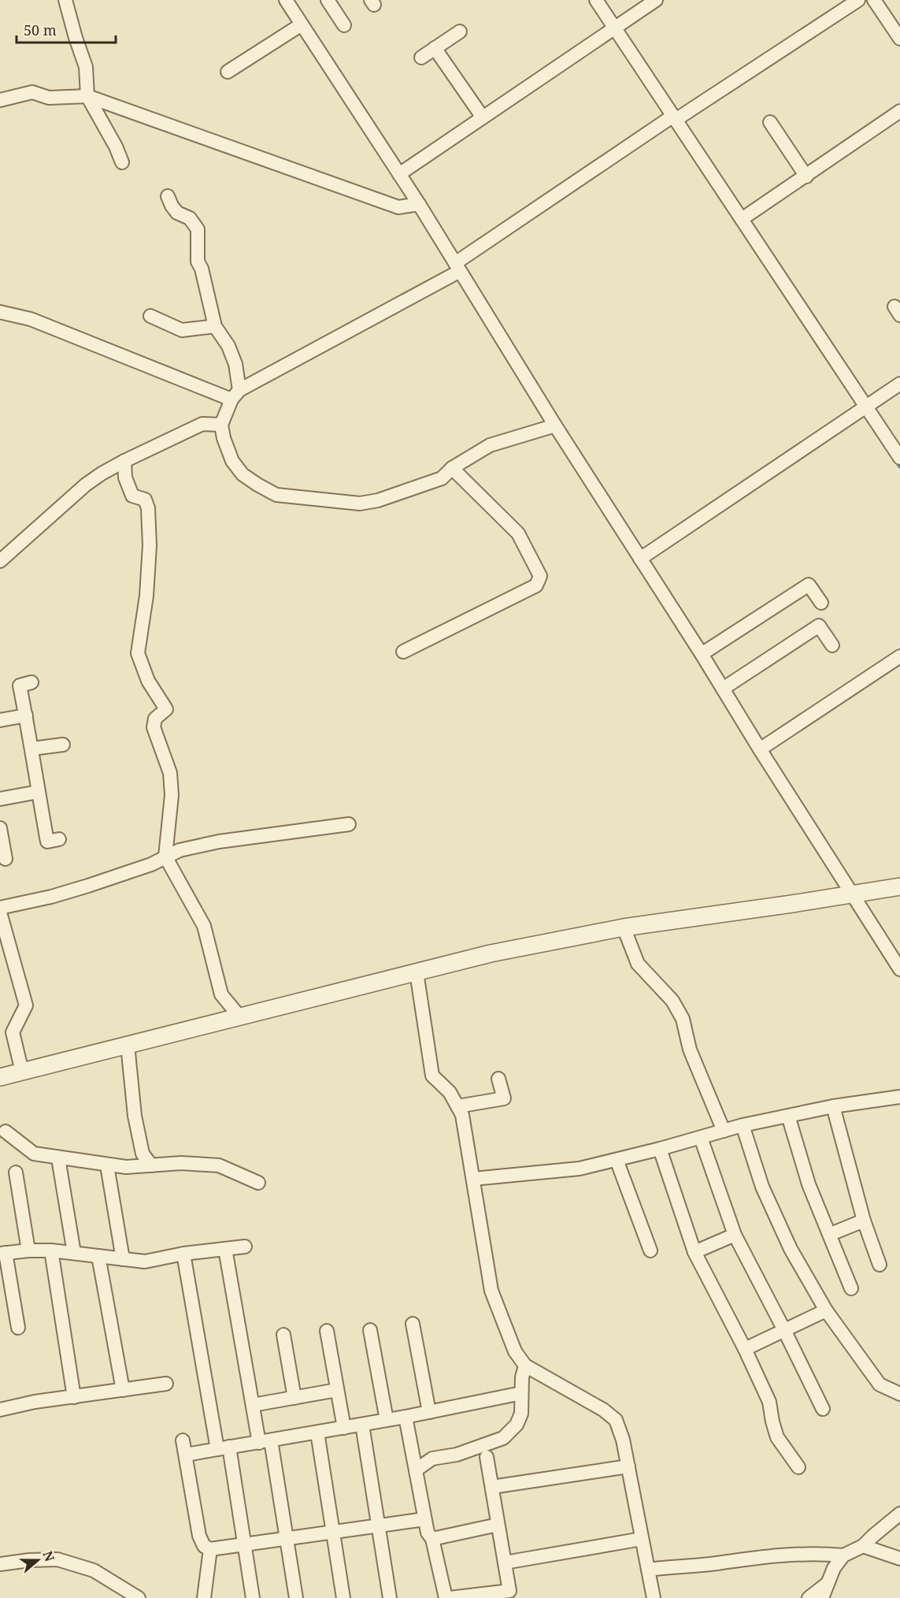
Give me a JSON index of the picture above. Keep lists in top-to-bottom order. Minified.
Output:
{"scale_bar":"50 m","north":"right"}
